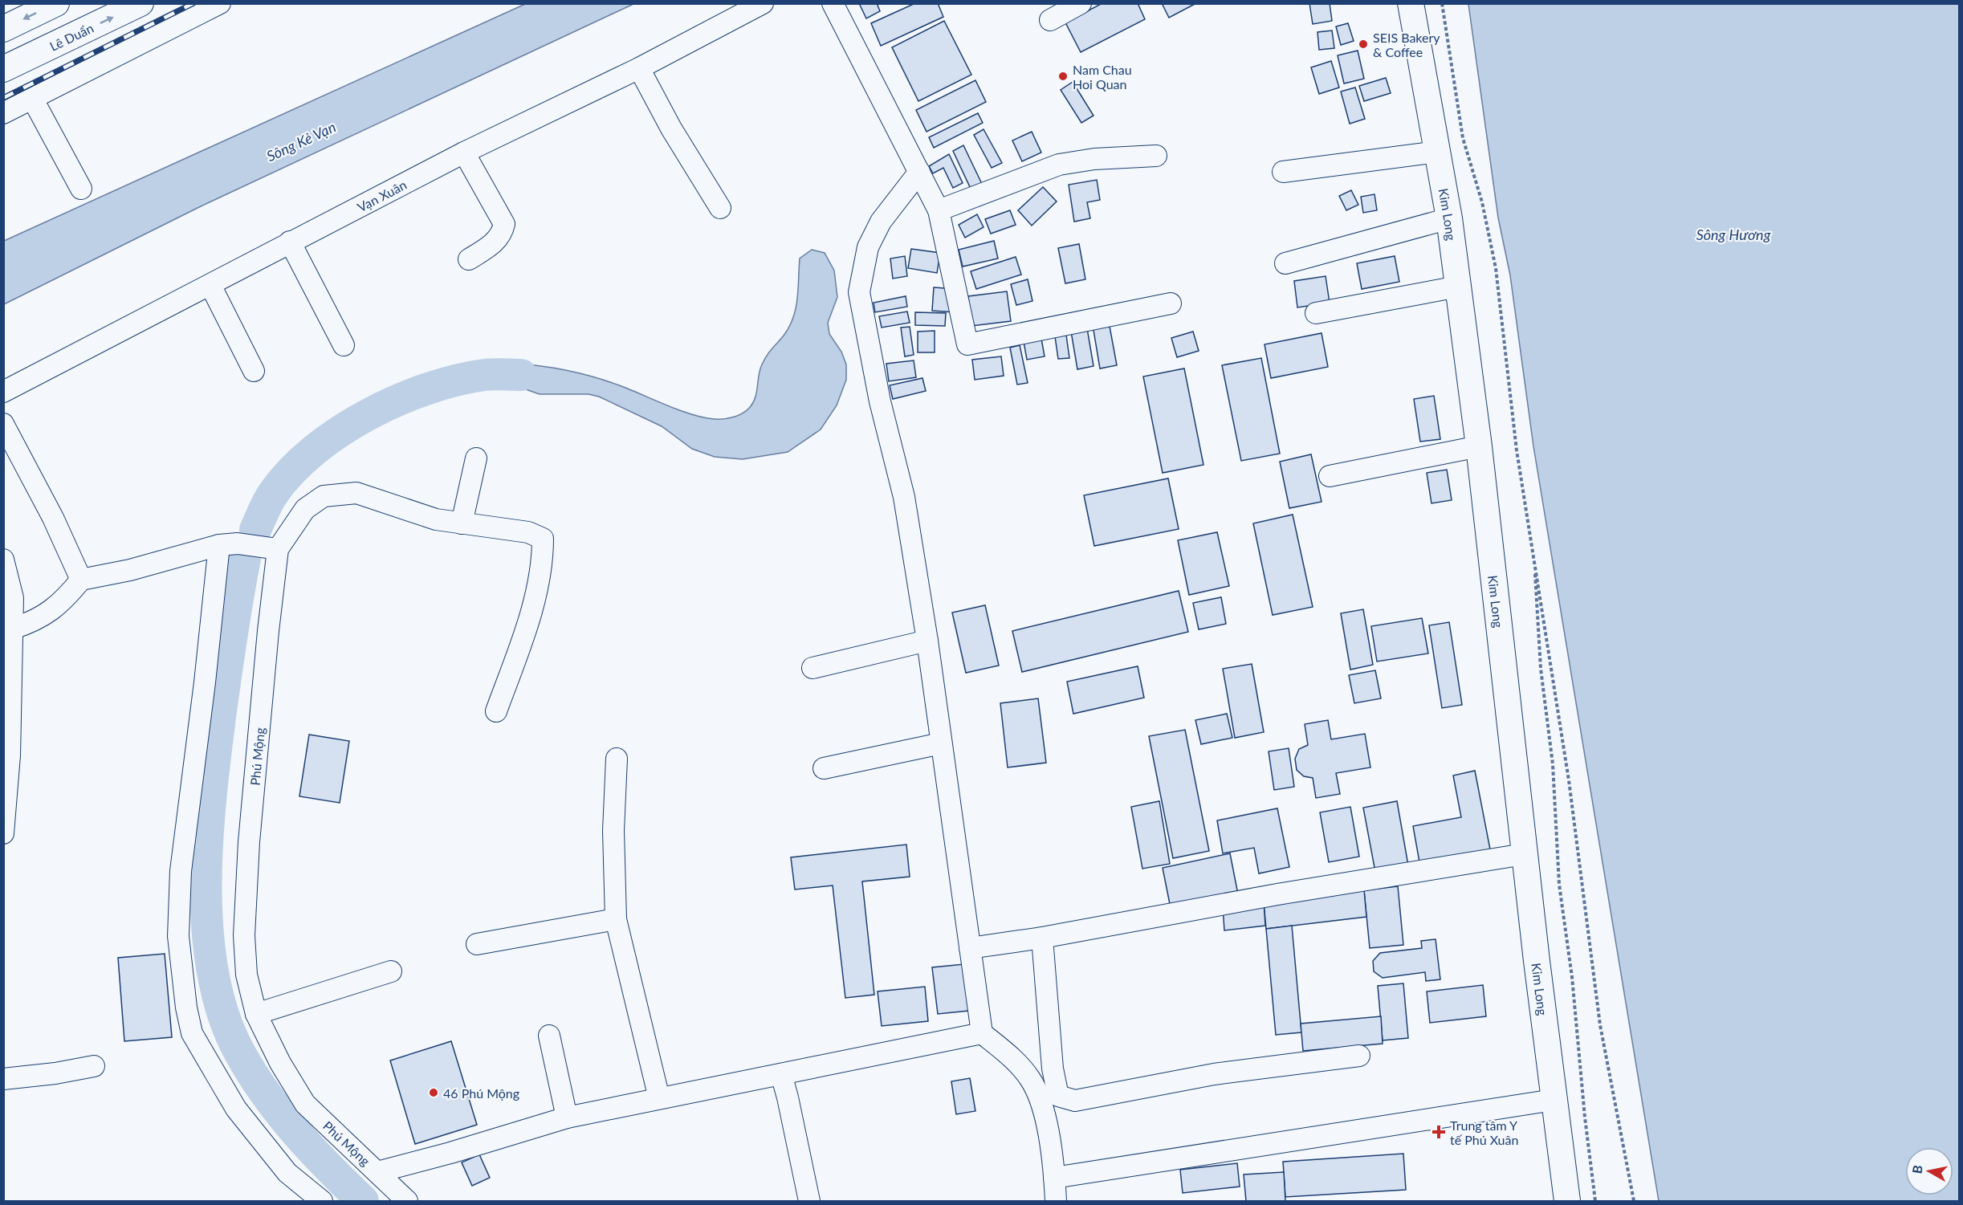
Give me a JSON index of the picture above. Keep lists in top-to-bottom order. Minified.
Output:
{"streets":{"main road":["Lê Duẩn","Kim Long"],"street":["Vạn Xuân","Phú Mộng"]},"water":["Sông Kẻ Vạn","Sông Hương"],"places":{"other":["SEIS Bakery & Coffee","Nam Chau Hoi Quan","46 Phú Mộng"],"health":["Trung tâm Y tế Phú Xuân"]},"north":"left"}
